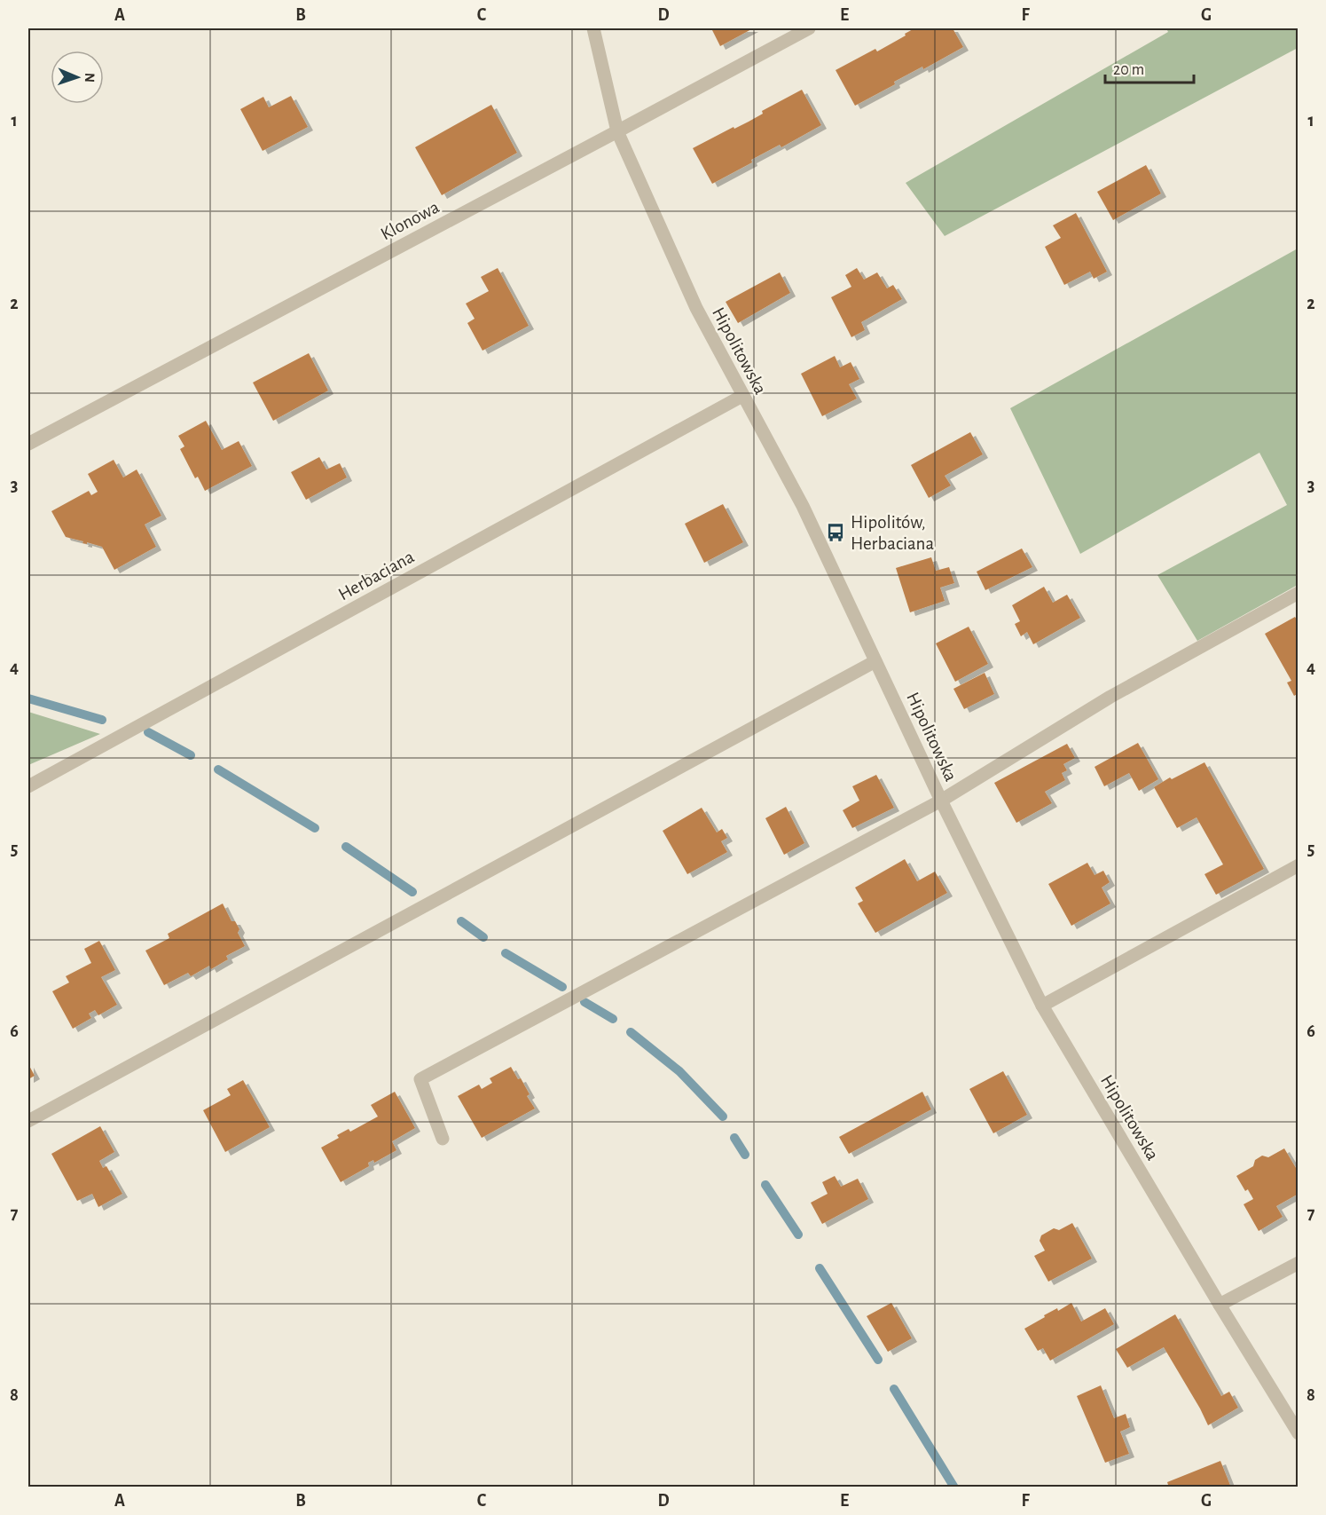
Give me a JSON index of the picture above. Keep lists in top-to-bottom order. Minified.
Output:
{"streets":{"street":["Klonowa","Hipolitowska","Herbaciana"]},"crossings":[["Klonowa","Hipolitowska"],["Hipolitowska","Herbaciana"]],"places":{"bus stop":["Hipolitów, Herbaciana"]},"scale_bar":"20 m","north":"right","grid":{"columns":["A","B","C","D","E","F","G"],"rows":["1","2","3","4","5","6","7","8"]}}
